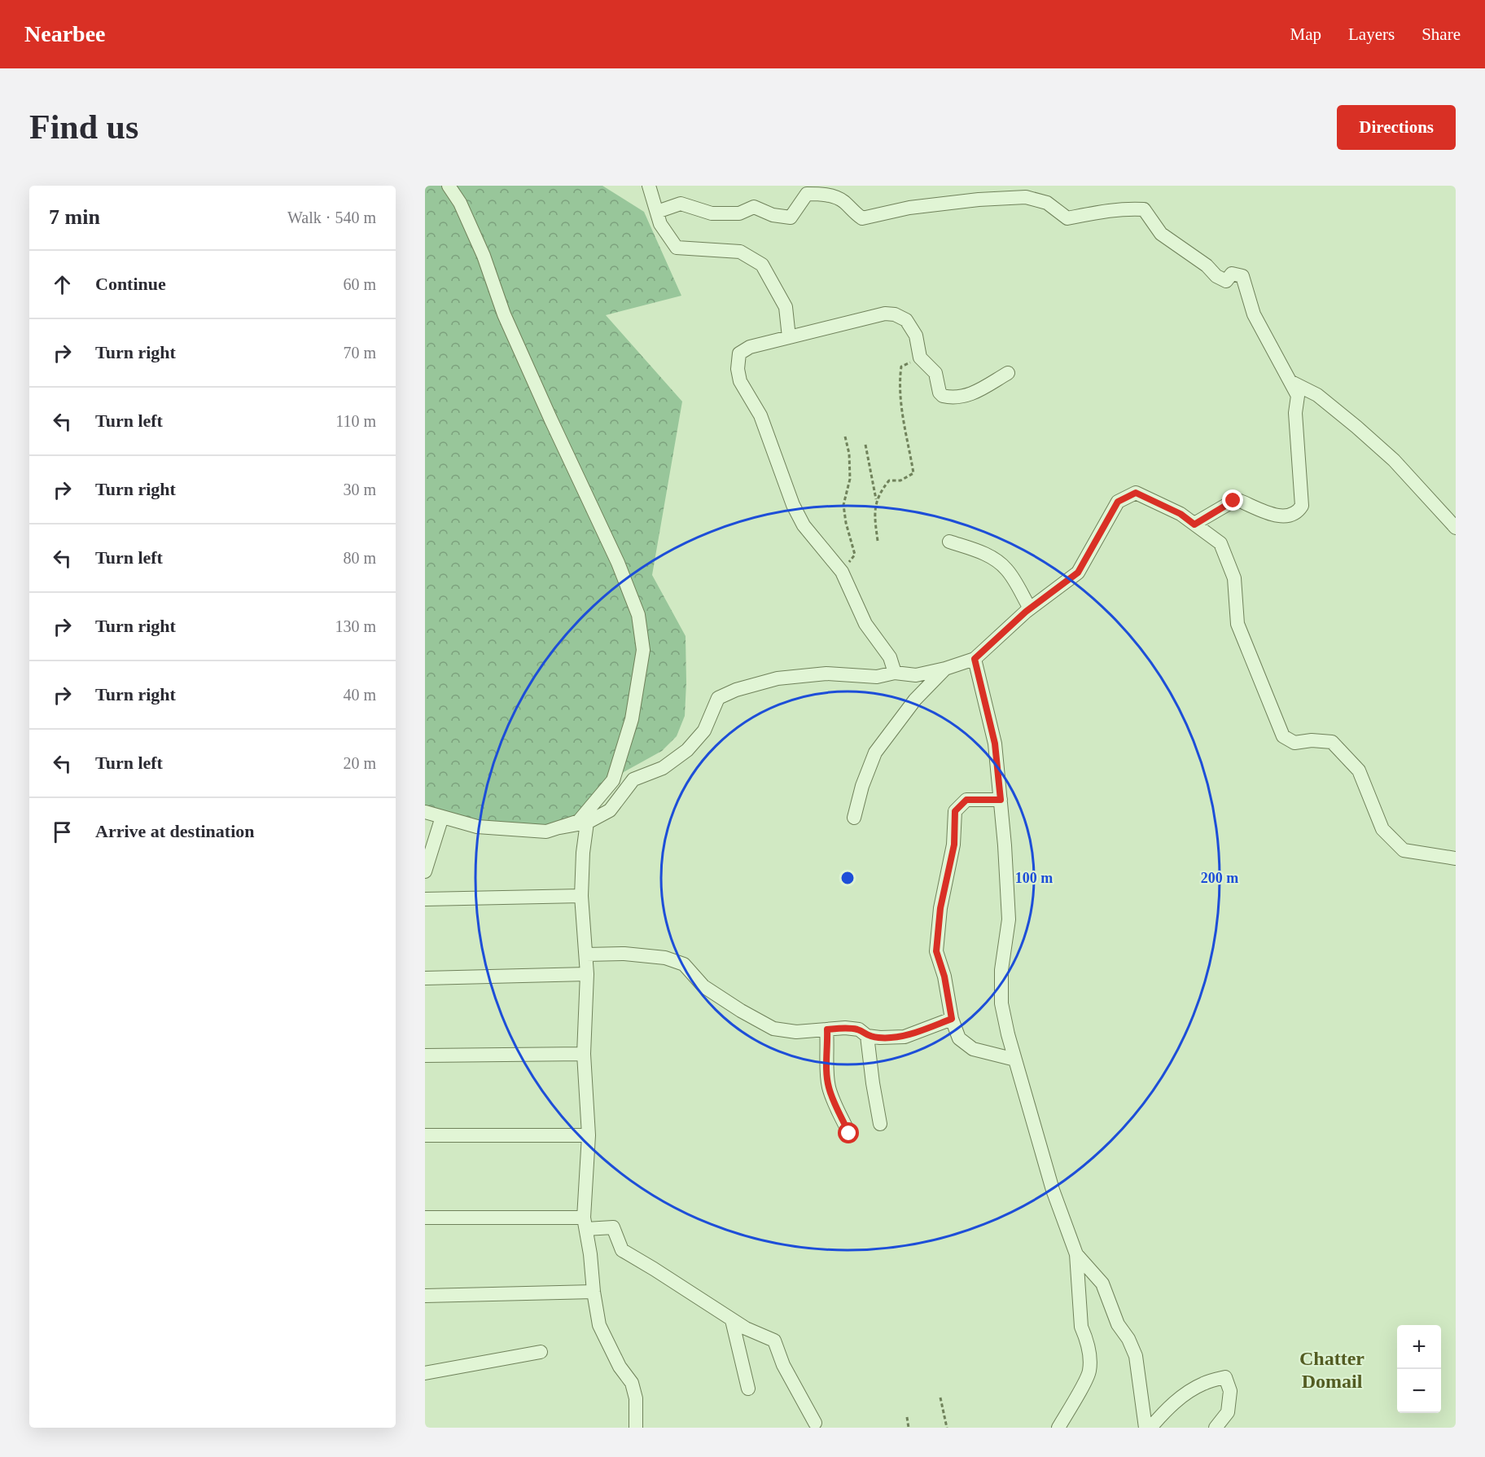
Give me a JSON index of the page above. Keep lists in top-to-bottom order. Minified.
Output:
{"districts":["Chatter Domail"],"page":{"header":"Nearbee","nav":["Map","Layers","Share"],"buttons":"Directions","title":"Find us","heading":["7 min","Walk · 540 m"],"list":[["Continue","60 m"],["Turn right","70 m"],["Turn left","110 m"],["Turn right","30 m"],["Turn left","80 m"],["Turn right","130 m"],["Turn right","40 m"],["Turn left","20 m"],"Arrive at destination"],"map_buttons":["+","−"]},"rings":["100 m","200 m"]}
